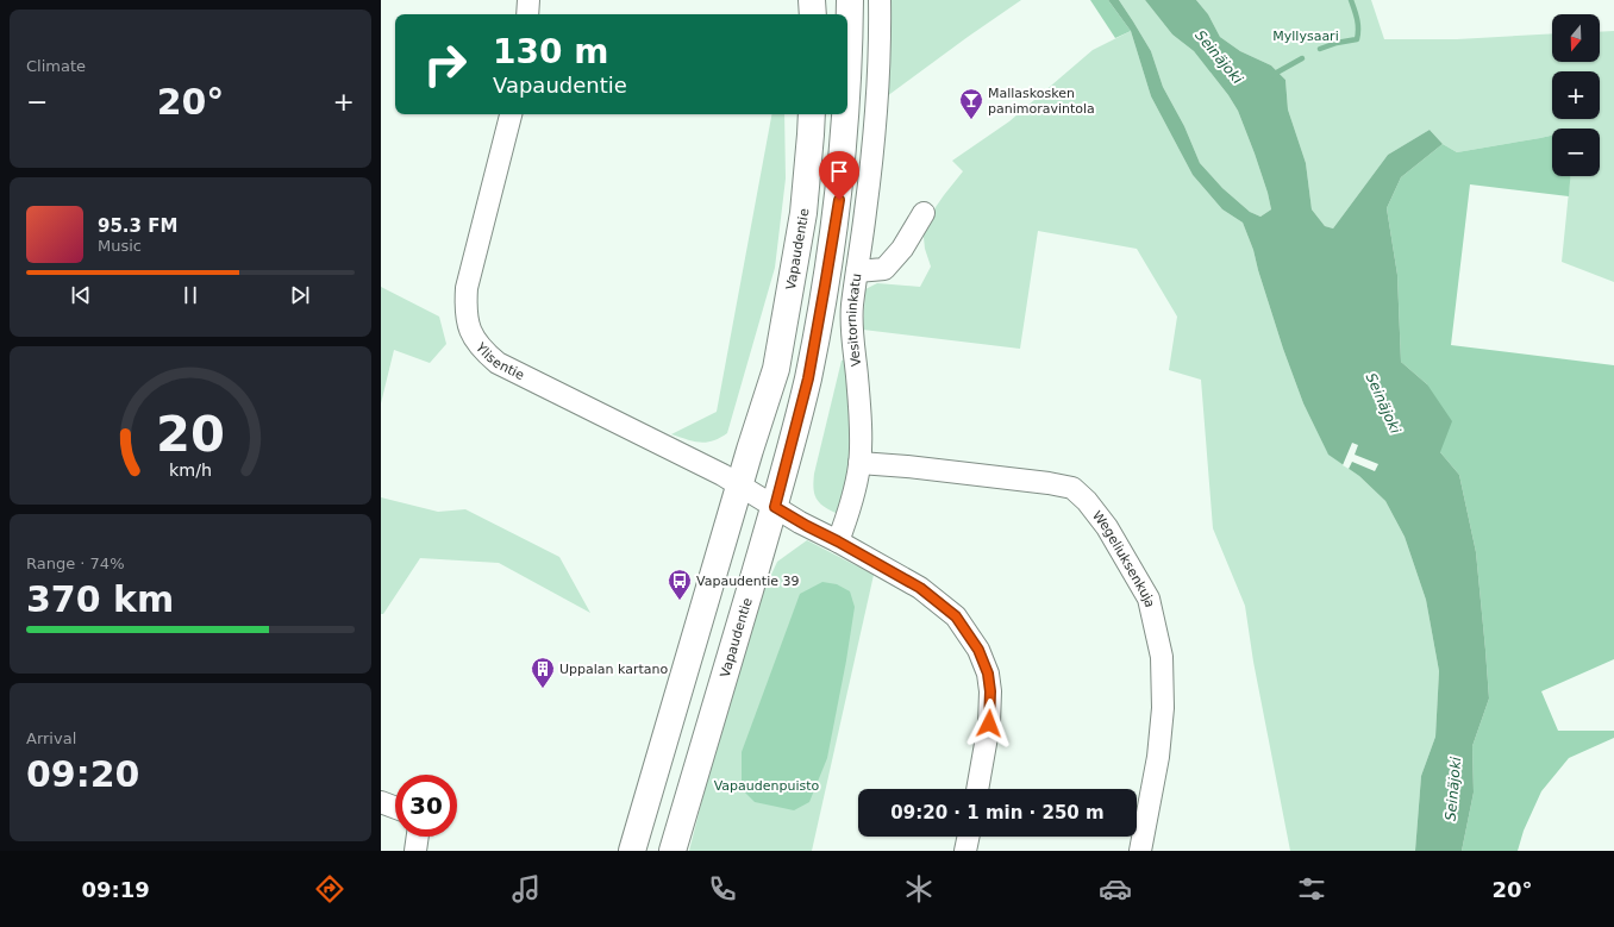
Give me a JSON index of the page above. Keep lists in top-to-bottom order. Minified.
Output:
{"streets":{"main road":["Vapaudentie"],"street":["Vesitorninkatu","Ylisentie","Wegeliuksenkuja"]},"crossings":[["Vapaudentie","Ylisentie"],["Vesitorninkatu","Ylisentie"],["Vesitorninkatu","Wegeliuksenkuja"]],"water":["Seinäjoki"],"parks":["Myllysaari","Vapaudenpuisto"],"places":{"bar":["Mallaskosken panimoravintola"],"bus stop":["Vapaudentie 39"],"building":["Uppalan kartano"]},"north":"bottom","page":{"tile":["Climate",["Range · 74%","370 km"],["Arrival","09:20"]],"map_buttons":["+","−"],"turn":["130 m","Vapaudentie"],"heat":["−","20°","+"],"song":["95.3 FM","Music"],"limit":"30","trip":"09:20 · 1 min · 250 m","tabs":["09:19","20°"],"gauge":["20","km/h"]}}
